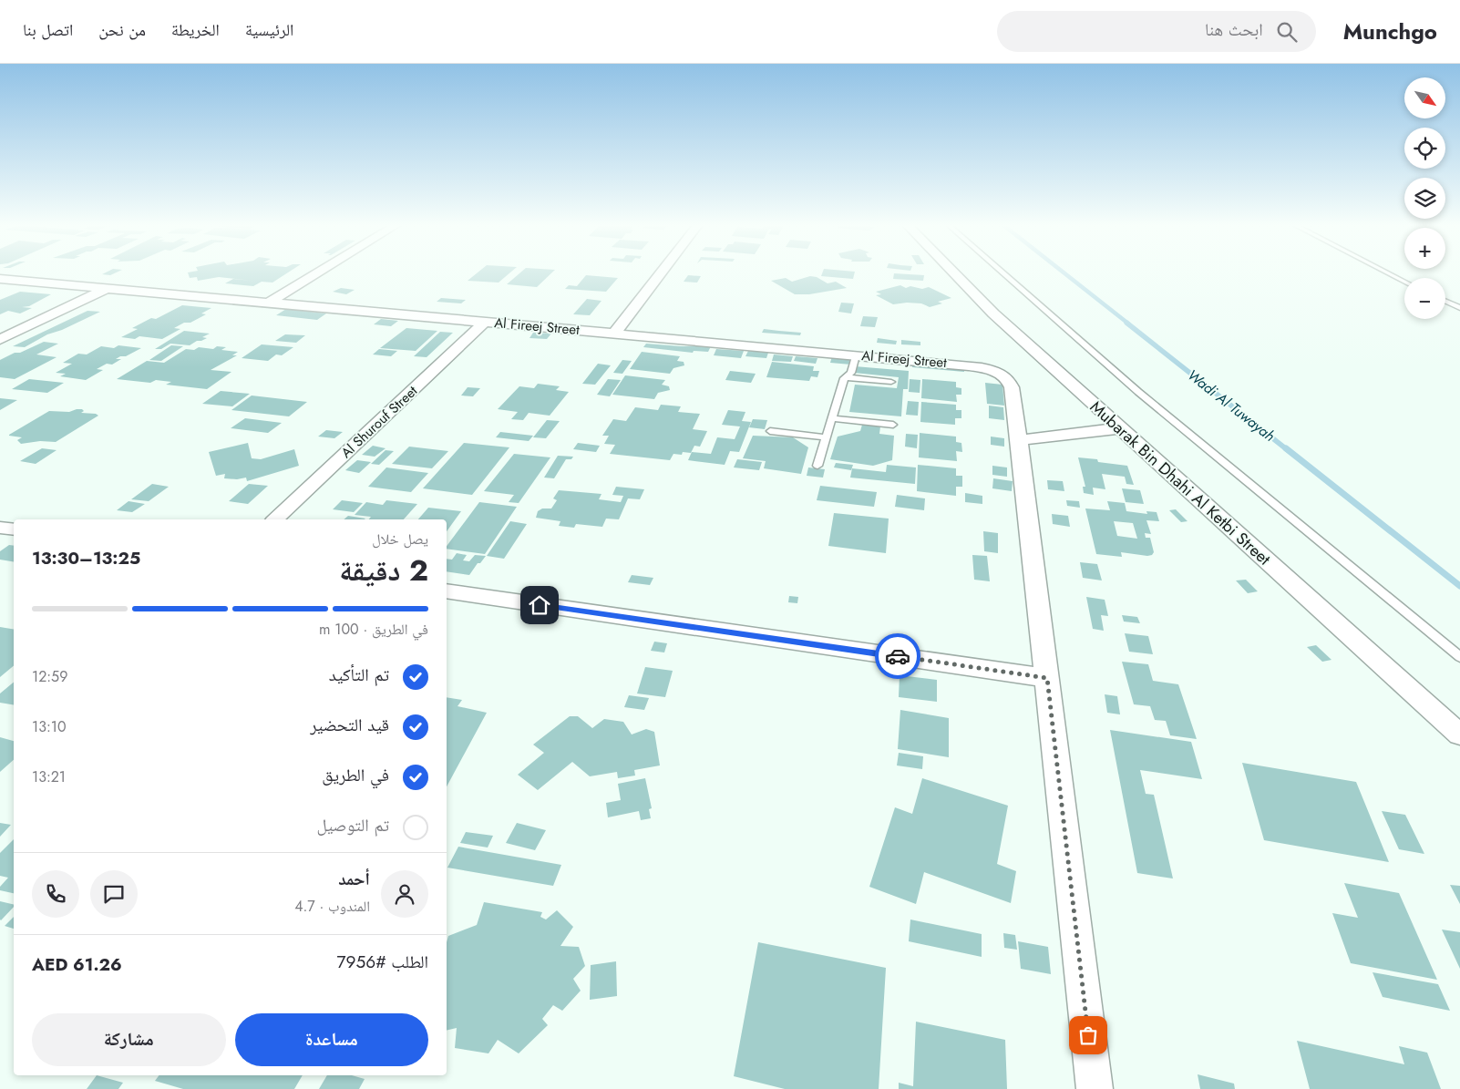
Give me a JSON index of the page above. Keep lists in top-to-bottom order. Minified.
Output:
{"streets":{"street":["Al Fireej Street","Al Shurouf Street","Mubarak Bin Dhahi Al Ketbi Street"]},"crossings":[["Al Fireej Street","Al Shurouf Street"]],"water":["Wadi Al Tuwayah"],"north":"bottom right","page":{"header":"Munchgo","search":"ابحث هنا","nav":["الرئيسية","الخريطة","من نحن","اتصل بنا"],"map_buttons":["+","−"],"heading":["2 دقيقة","يصل خلال","13:25–13:30"],"panel":["أحمد","المندوب · 4.7","الطلب #7956","AED 61.26"],"bar":"في الطريق · 100 m","list":[["تم التأكيد","12:59"],["قيد التحضير","13:10"],["في الطريق","13:21"],"تم التوصيل"],"buttons":["مساعدة","مشاركة"]}}
